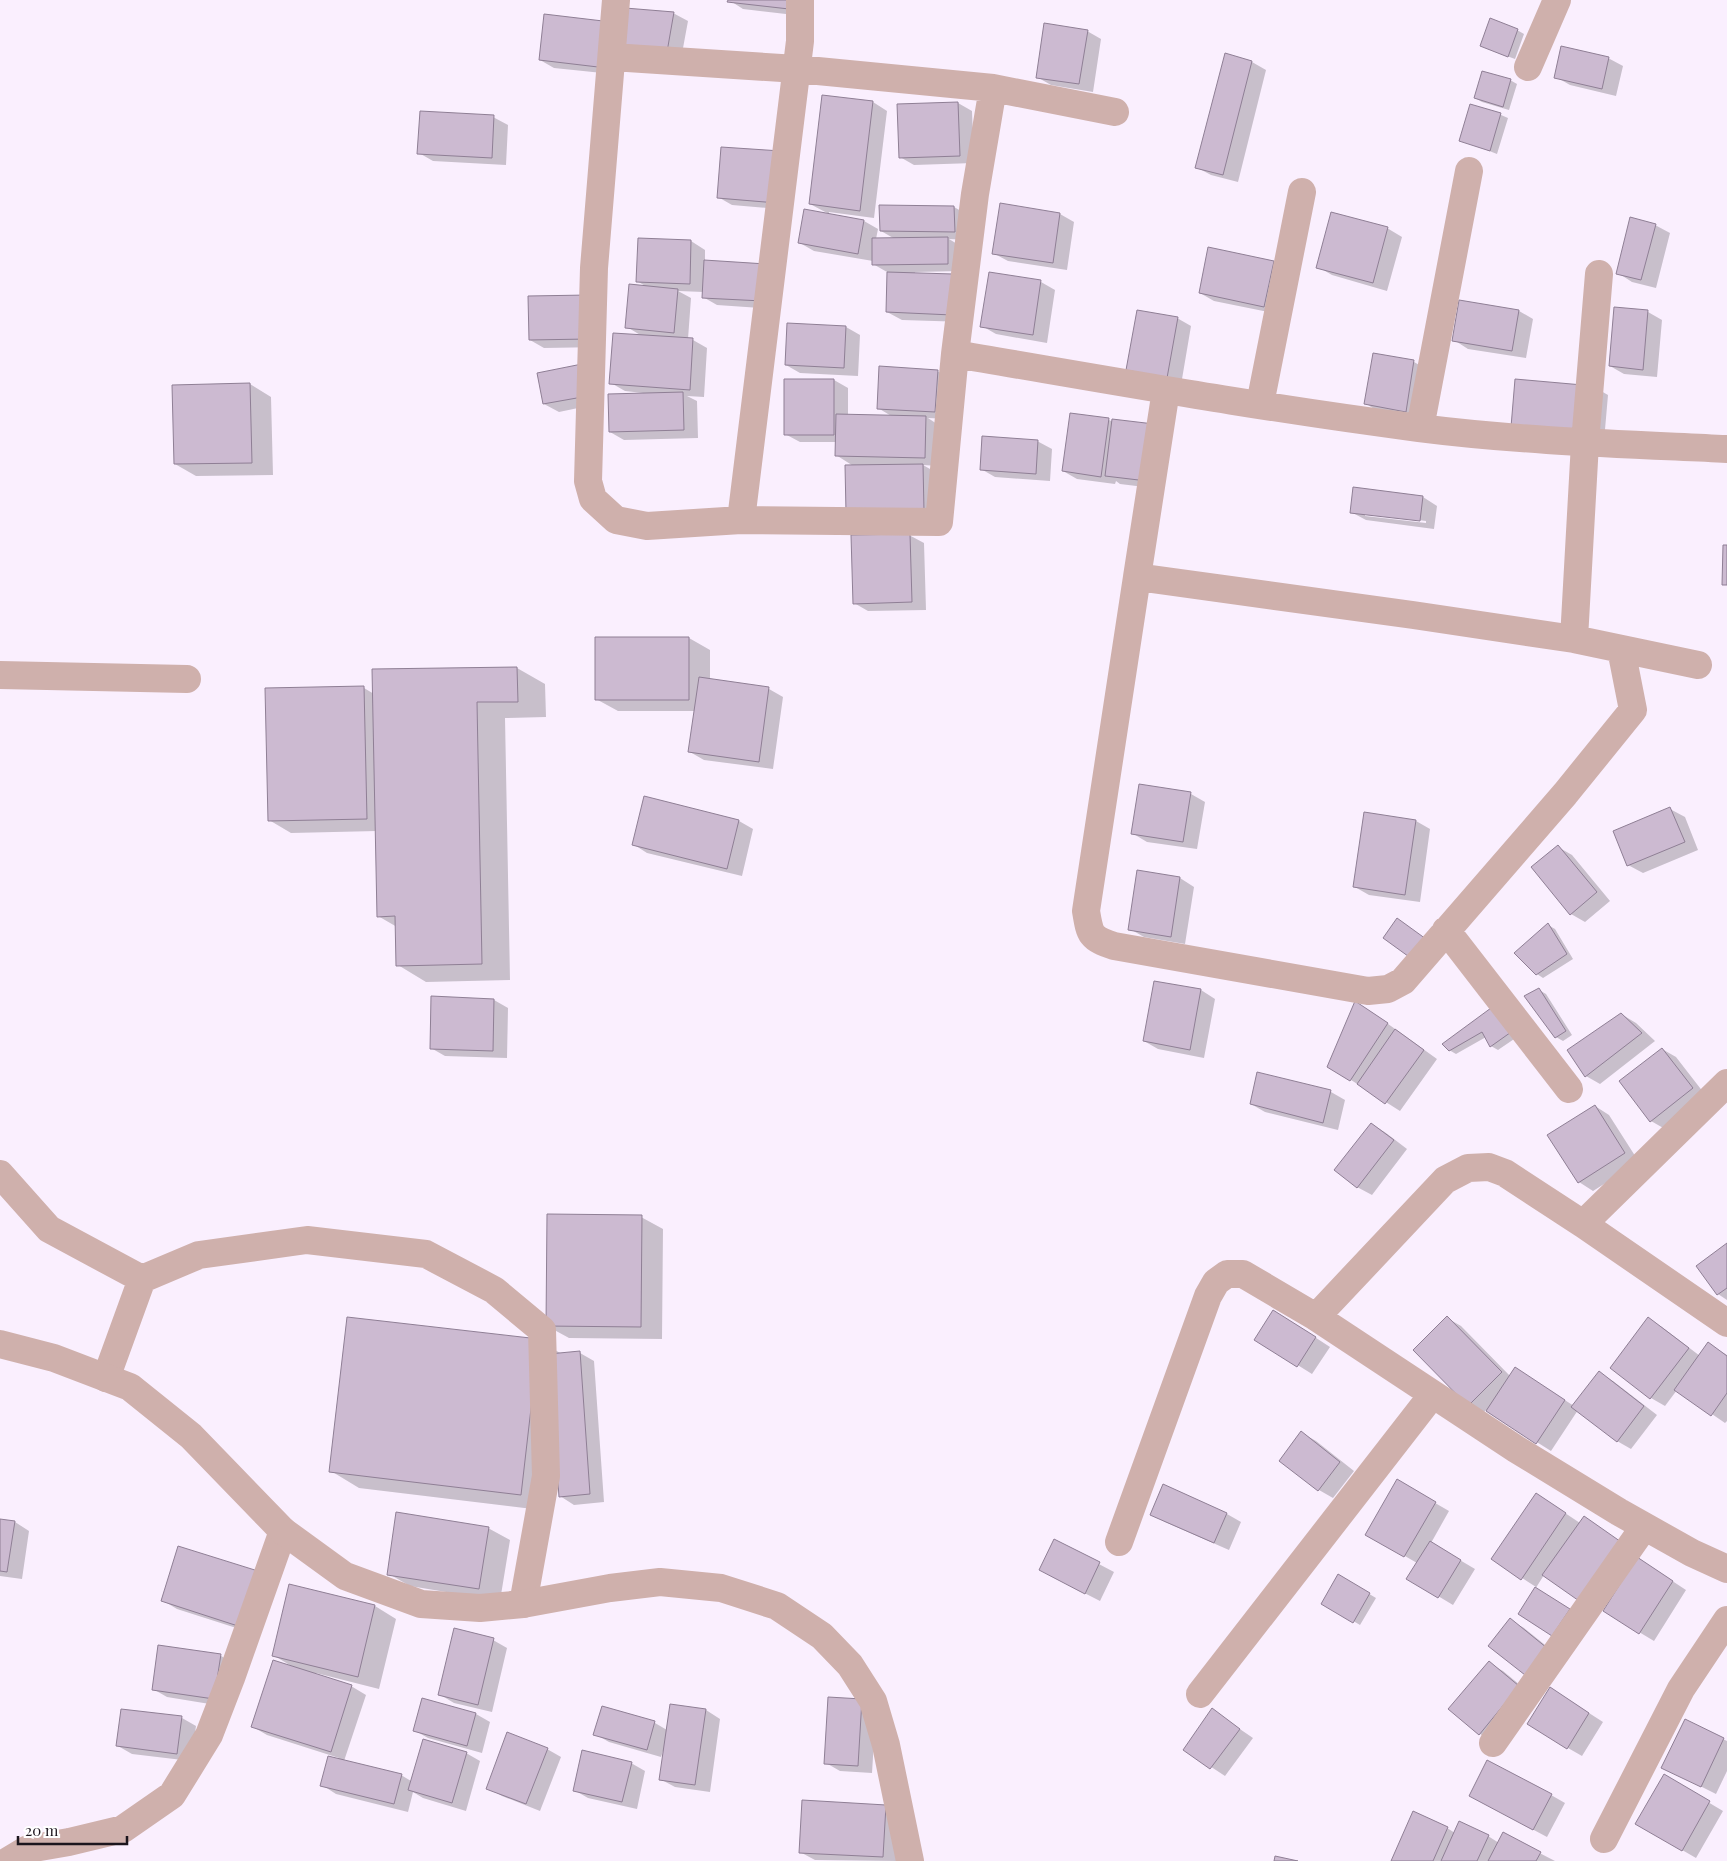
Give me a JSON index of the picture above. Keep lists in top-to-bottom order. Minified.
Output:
{"scale_bar":"20 m"}
